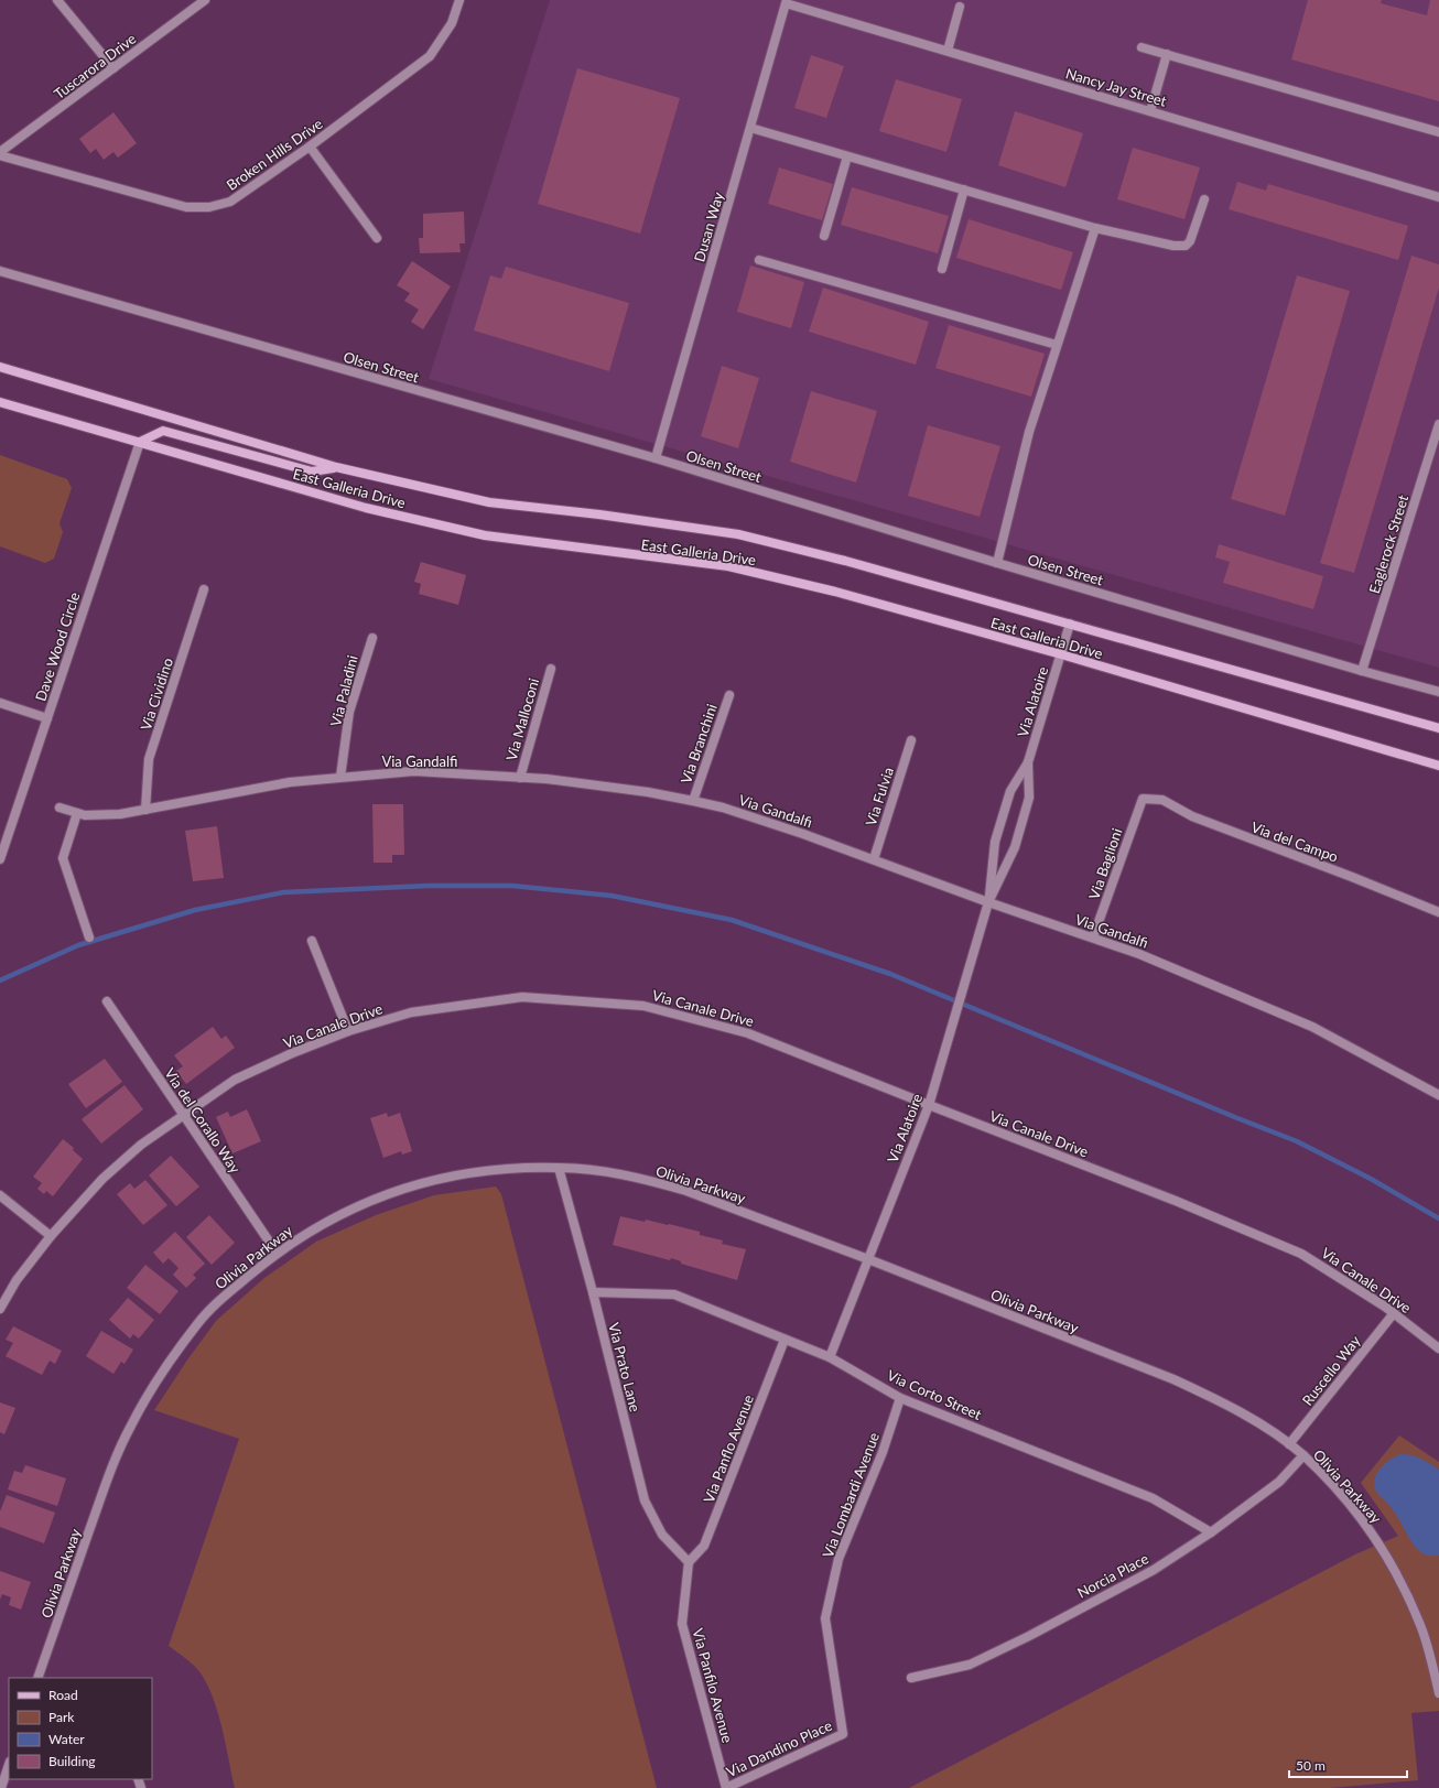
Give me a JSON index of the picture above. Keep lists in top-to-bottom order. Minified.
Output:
{"streets":{"main road":["East Galleria Drive"],"street":["Tuscarora Drive","Nancy Jay Street","Broken Hills Drive","Dusan Way","Olsen Street","Eaglerock Street","Dave Wood Circle","Via Paladini","Via Cividino","Via Alatoire","Via Malloconi","Via Branchini","Via Gandalfi","Via Fulvia","Via del Campo","Via Baglioni","Via Canale Drive","Via del Corallo Way","Olivia Parkway","Via Prato Lane","Ruscello Way","Via Corto Street","Via Panflo Avenue","Via Lombardi Avenue","Norcia Place","Via Panfilo Avenue","Via Dandino Place"]},"crossings":[["Tuscarora Drive","Broken Hills Drive"],["Nancy Jay Street","Dusan Way"],["Dusan Way","Olsen Street"],["Olsen Street","Eaglerock Street"],["East Galleria Drive","Dave Wood Circle"],["East Galleria Drive","Via Alatoire"],["Via Paladini","Via Gandalfi"],["Via Cividino","Via Gandalfi"],["Via Alatoire","Via Gandalfi"],["Via Alatoire","Via Canale Drive"],["Via Alatoire","Olivia Parkway"],["Via Alatoire","Via Corto Street"],["Via Malloconi","Via Gandalfi"],["Via Branchini","Via Gandalfi"],["Via Gandalfi","Via Fulvia"],["Via Gandalfi","Via Baglioni"],["Via del Campo","Via Baglioni"],["Via Canale Drive","Via del Corallo Way"],["Via Canale Drive","Ruscello Way"],["Via del Corallo Way","Olivia Parkway"],["Olivia Parkway","Via Prato Lane"],["Olivia Parkway","Ruscello Way"],["Olivia Parkway","Norcia Place"],["Via Prato Lane","Via Corto Street"],["Via Prato Lane","Via Panflo Avenue"],["Via Prato Lane","Via Panfilo Avenue"],["Via Corto Street","Via Panflo Avenue"],["Via Corto Street","Via Lombardi Avenue"],["Via Corto Street","Norcia Place"],["Via Panflo Avenue","Via Panfilo Avenue"],["Via Lombardi Avenue","Via Dandino Place"],["Via Panfilo Avenue","Via Dandino Place"]],"legend":["Road","Park","Water","Building"],"scale_bar":"50 m"}
